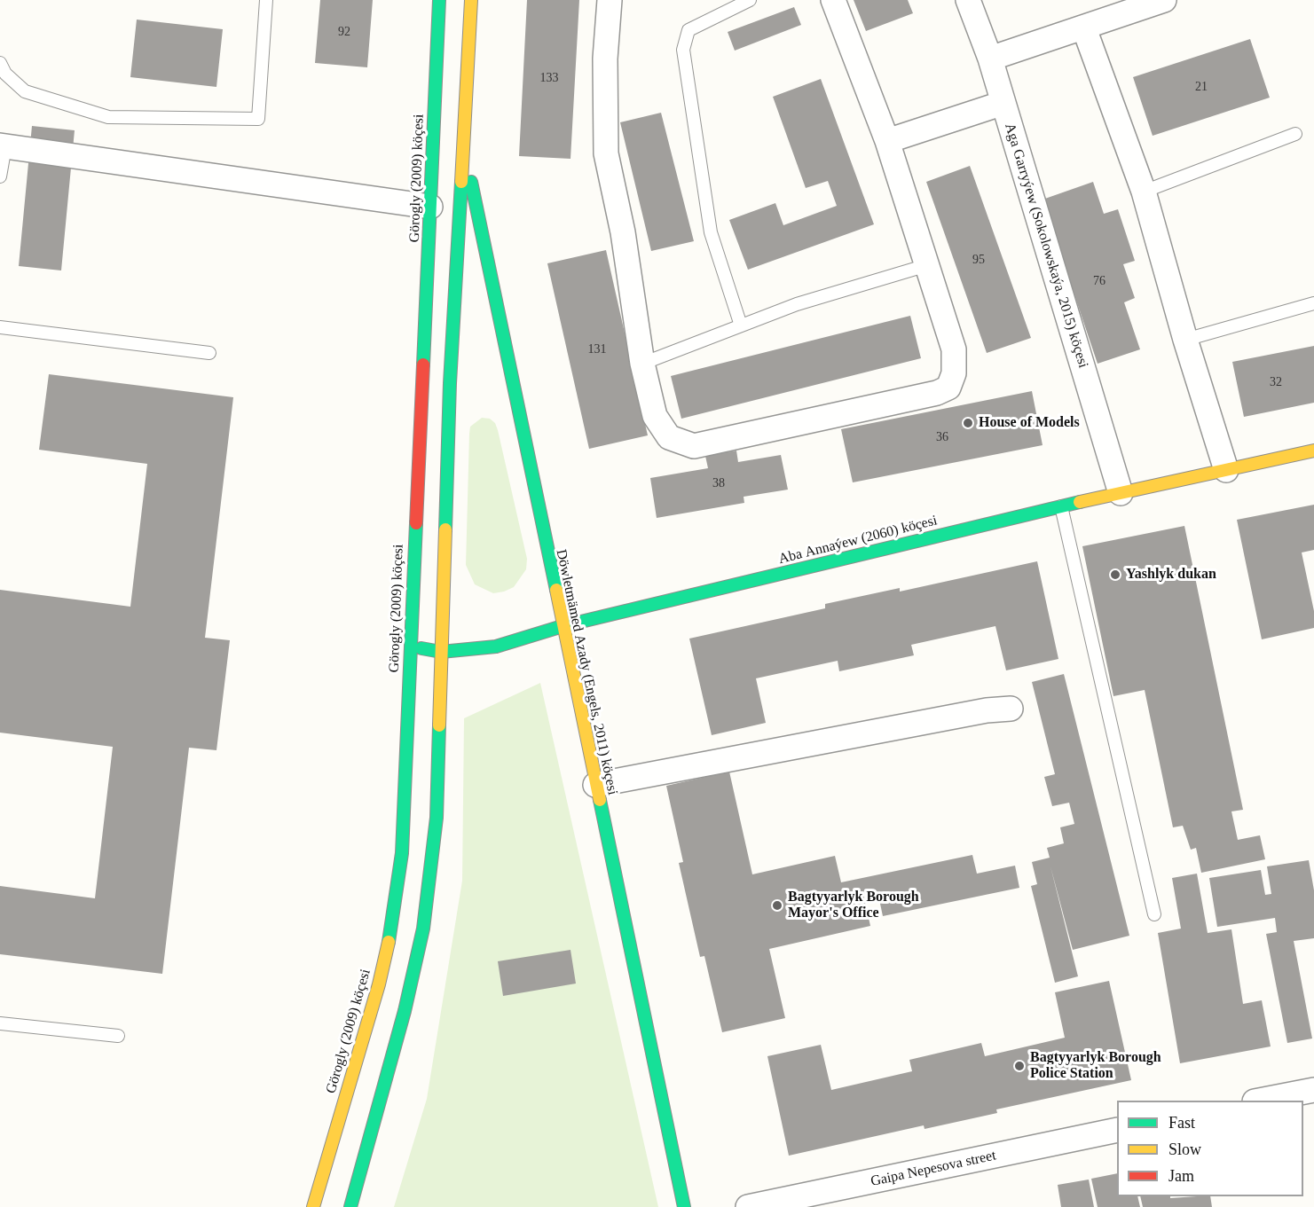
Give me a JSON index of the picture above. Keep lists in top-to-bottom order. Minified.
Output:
{"streets":{"main road":["Görogly (2009) köçesi","Aba Annaýew (2060) köçesi","Döwletmämed Azady (Engels, 2011) köçesi"],"street":["Aga Garryýew (Sokolowskaýa, 2015) köçesi","Gaipa Nepesova street"]},"crossings":[["Görogly (2009) köçesi","Aba Annaýew (2060) köçesi"],["Aga Garryýew (Sokolowskaýa, 2015) köçesi","Aba Annaýew (2060) köçesi"],["Aba Annaýew (2060) köçesi","Döwletmämed Azady (Engels, 2011) köçesi"]],"places":["House of Models","Yashlyk dukan","Bagtyyarlyk Borough Mayor's Office","Bagtyyarlyk Borough Police Station"],"house_numbers":["92","133","21","95","76","131","32","36","38"],"legend":["Fast","Slow","Jam"]}
